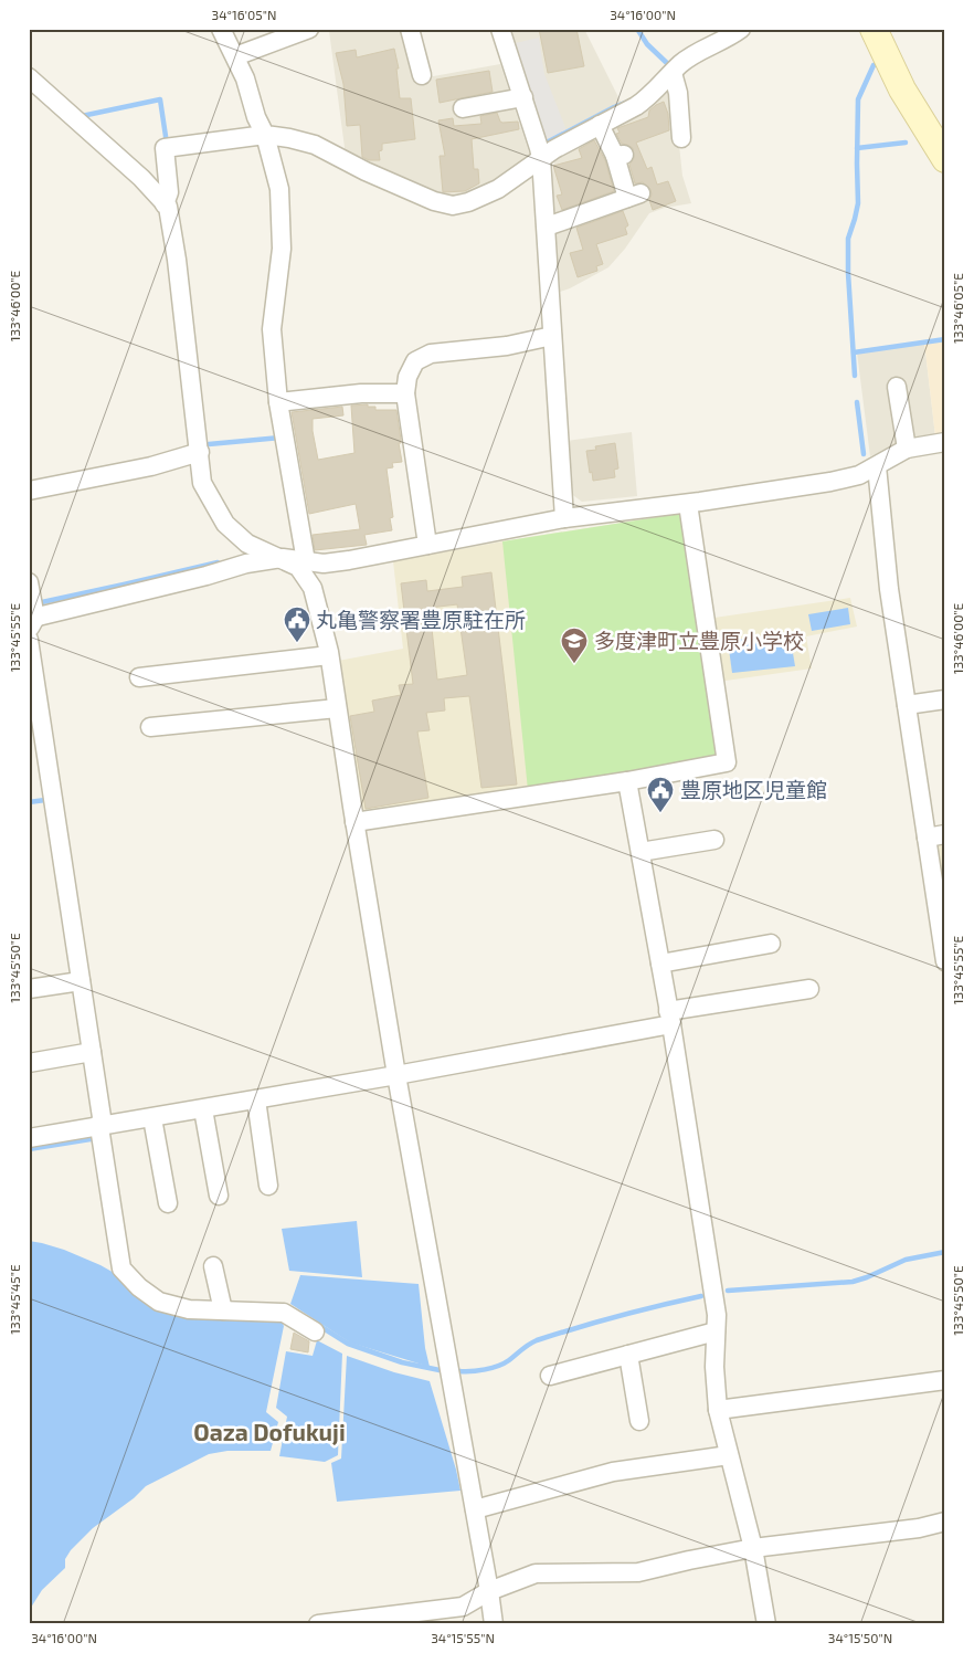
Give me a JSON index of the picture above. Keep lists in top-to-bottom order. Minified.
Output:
{"districts":["Oaza Dofukuji"],"places":{"public building":["丸亀警察署豊原駐在所","豊原地区児童館"],"school or university":["多度津町立豊原小学校"]},"coordinates":["34°16'05\"N","34°16'00\"N","133°46'00\"E","133°46'05\"E","133°45'55\"E","133°45'50\"E","133°45'45\"E","34°15'55\"N","34°15'50\"N"]}
